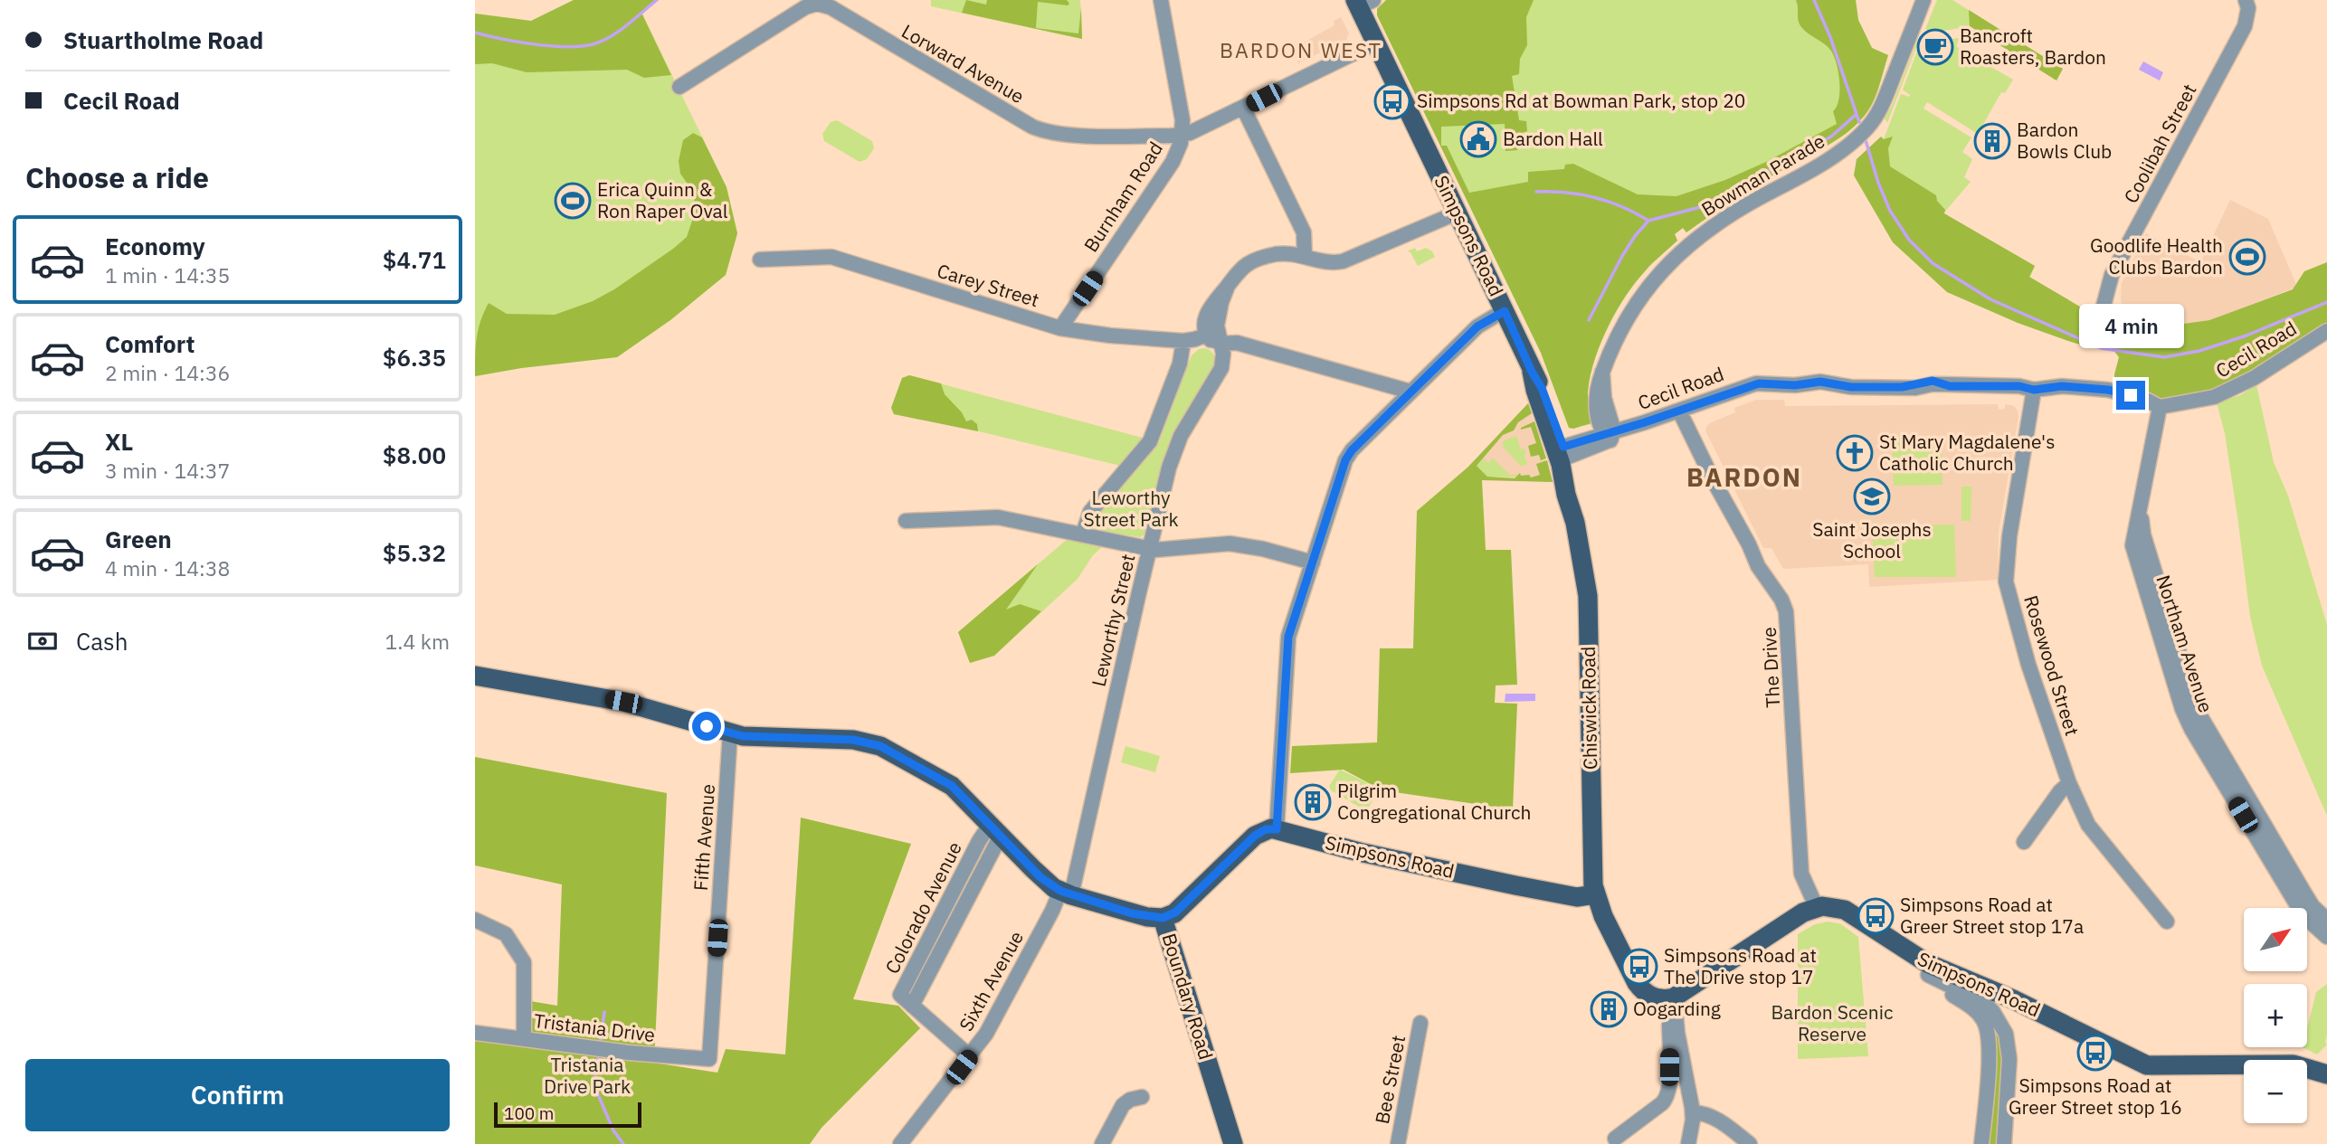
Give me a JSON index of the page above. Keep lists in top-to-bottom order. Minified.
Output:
{"streets":{"main road":["Simpsons Road","Chiswick Road","Boundary Road"],"street":["Lorward Avenue","Coolibah Street","Bowman Parade","Burnham Road","Carey Street","Cecil Road","Leworthy Street","Northam Avenue","Rosewood Street","The Drive","Fifth Avenue","Colorado Avenue","Sixth Avenue","Tristania Drive","Bee Street"]},"crossings":[["Lorward Avenue","Burnham Road"],["Bowman Parade","Cecil Road"],["Burnham Road","Carey Street"],["Simpsons Road","The Drive"],["Simpsons Road","Chiswick Road"],["Simpsons Road","Boundary Road"],["Cecil Road","Northam Avenue"],["Cecil Road","Rosewood Street"],["Cecil Road","The Drive"],["Cecil Road","Chiswick Road"],["Leworthy Street","Sixth Avenue"],["Fifth Avenue","Tristania Drive"],["Colorado Avenue","Sixth Avenue"]],"districts":["BARDON WEST","BARDON"],"parks":["Leworthy Street Park","Bardon Scenic Reserve","Tristania Drive Park"],"places":{"cafe":["Bancroft Roasters, Bardon"],"bus stop":["Simpsons Rd at Bowman Park, stop 20","Simpsons Road at Greer Street stop 17a","Simpsons Road at The Drive stop 17","Simpsons Road at Greer Street stop 16"],"public building":["Bardon Hall"],"building":["Bardon Bowls Club","Pilgrim Congregational Church","Oogarding"],"sports":["Erica Quinn & Ron Raper Oval","Goodlife Health Clubs Bardon"],"church":["St Mary Magdalene's Catholic Church"],"school or university":["Saint Josephs School"]},"scale_bar":"100 m","north":"top right","page":{"banner":["Stuartholme Road","Cecil Road"],"heading":"Choose a ride","list":[{"name":"Economy","note":"1 min · 14:35","value":"$4.71"},{"name":"Comfort","note":"2 min · 14:36","value":"$6.35"},{"name":"XL","note":"3 min · 14:37","value":"$8.00"},{"name":"Green","note":"4 min · 14:38","value":"$5.32"}],"bubble":"4 min","pay":["Cash","1.4 km"],"map_buttons":["+","−"],"buttons":"Confirm","scale":"100 m"}}
